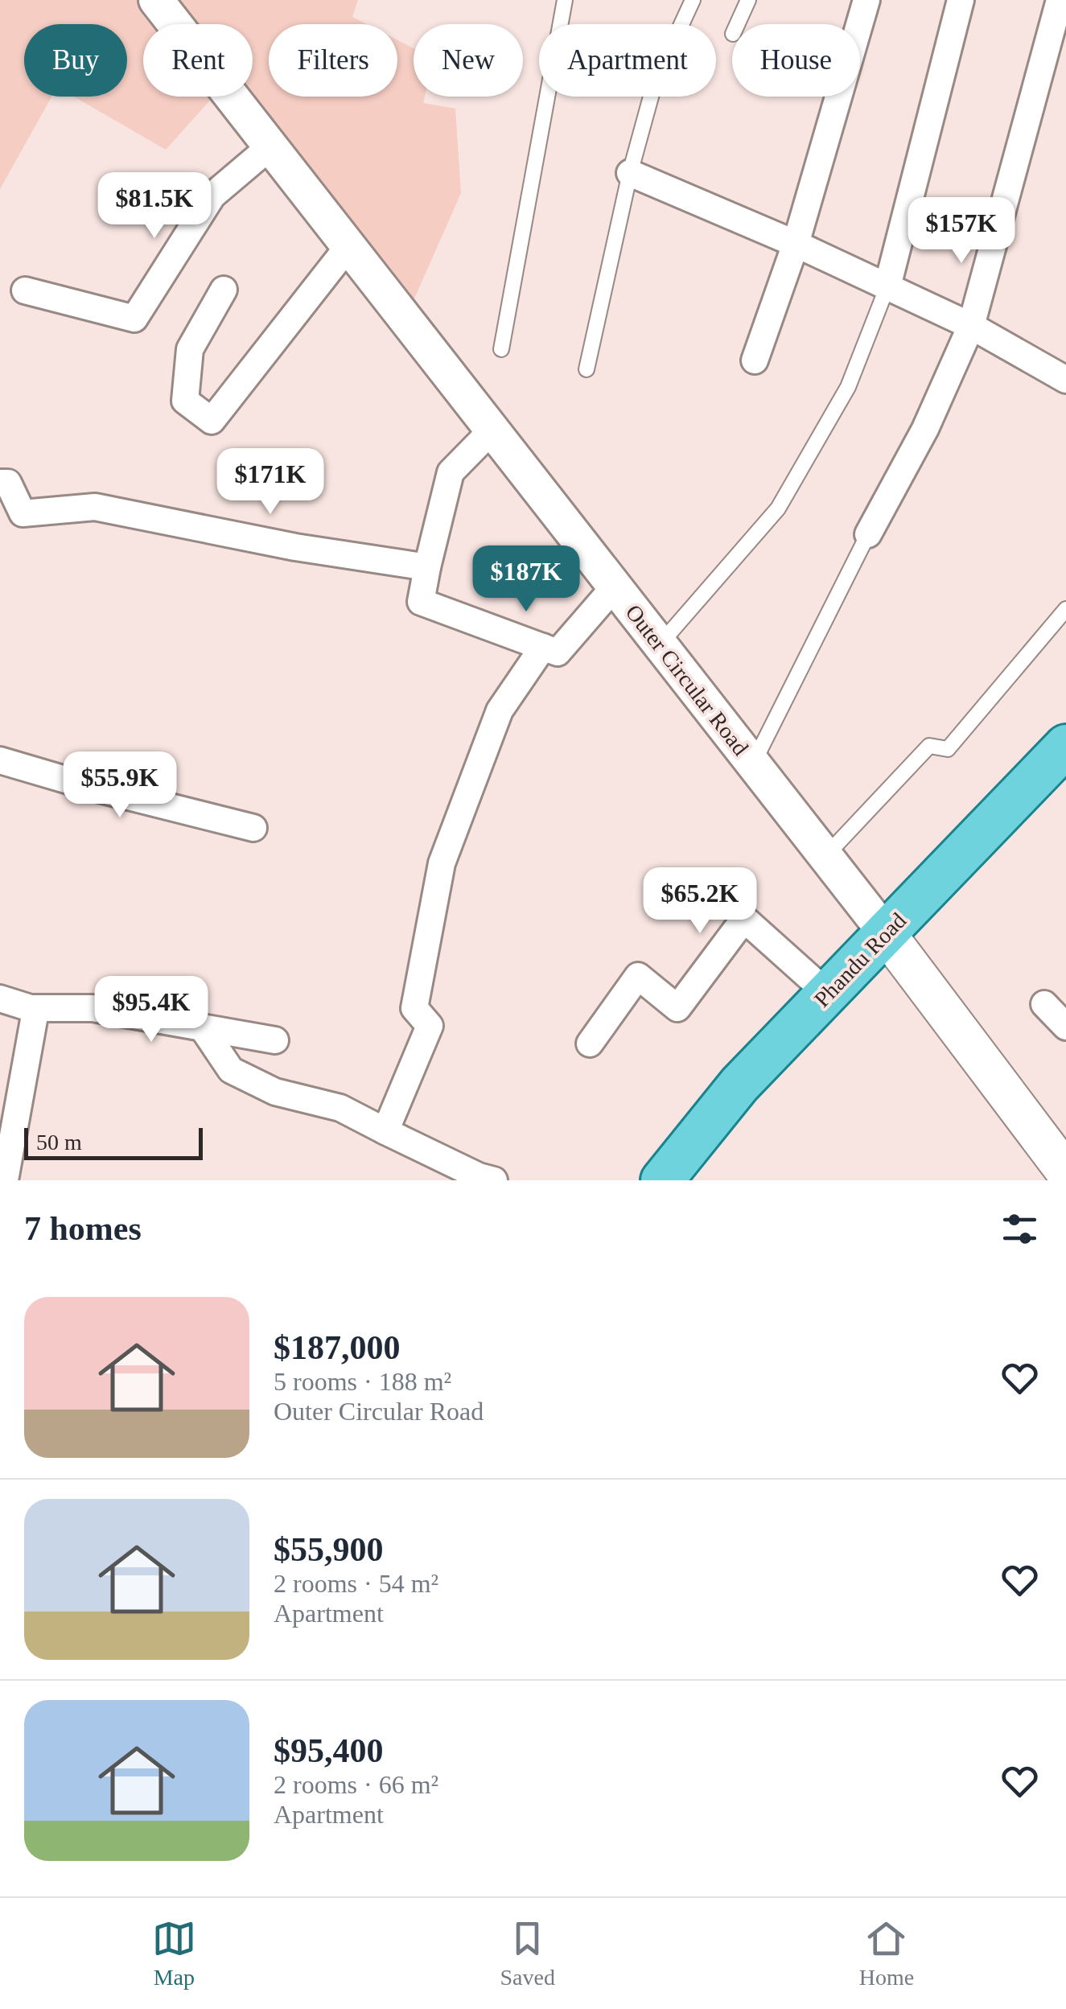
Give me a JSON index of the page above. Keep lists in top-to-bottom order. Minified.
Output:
{"streets":{"main road":["Outer Circular Road","Phandu Road"]},"crossings":[["Outer Circular Road","Phandu Road"]],"scale_bar":"50 m","page":{"chip":["Buy","Rent","Filters","New","Apartment","House"],"price":["$81.5K","$157K","$171K","$187K","$55.9K","$65.2K","$95.4K"],"scale":"50 m","heading":"7 homes","list":[{"name":"$187,000","note":"5 rooms · 188 m² · Outer Circular Road"},{"name":"$55,900","note":"2 rooms · 54 m² · Apartment"},{"name":"$95,400","note":"2 rooms · 66 m² · Apartment"}],"tabs":["Map","Saved","Home"]}}
